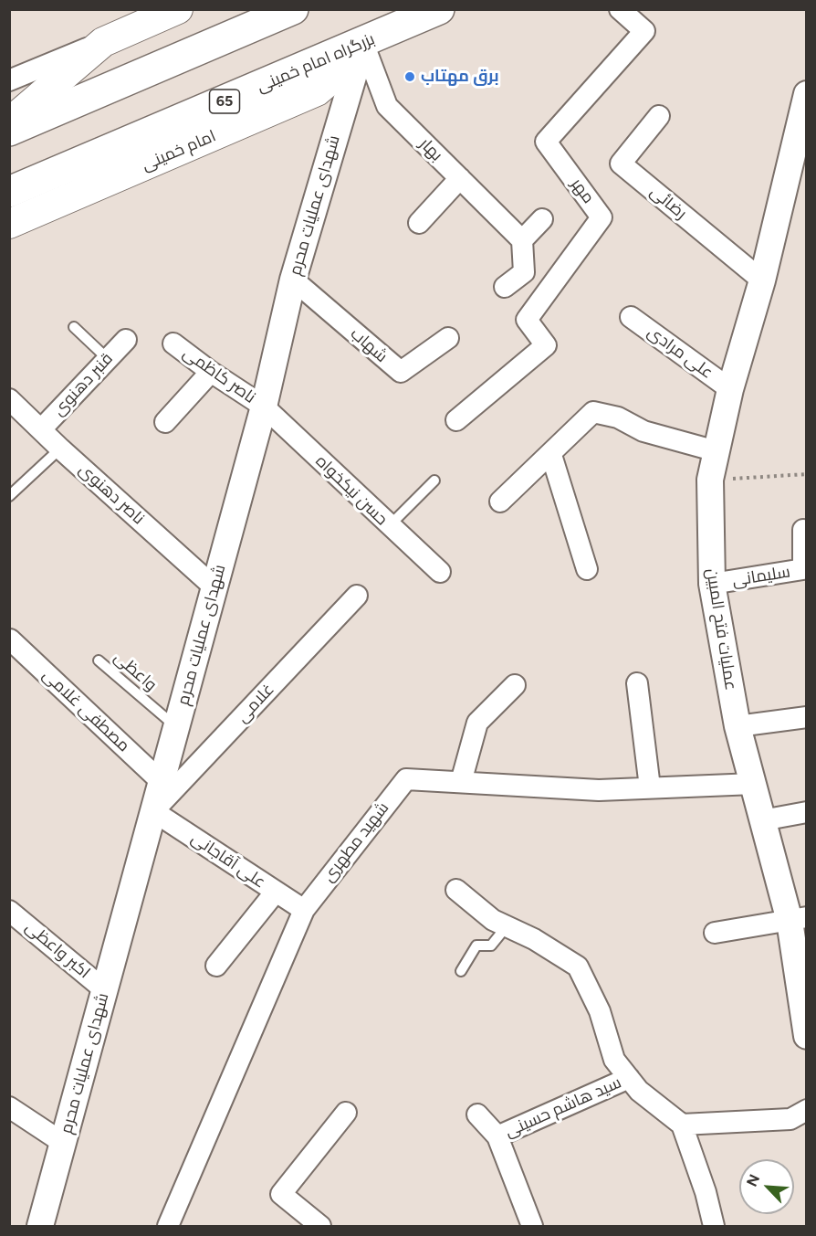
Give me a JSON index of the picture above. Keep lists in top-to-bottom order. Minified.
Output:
{"streets":{"highway":["بزرگراه امام خمینی","65"],"main road":["امام خمینی"],"street":["بهار","مهر","رضائی","شهدای عملیات محرم","شهاب","علی مرادی","ناصر کاظمی","قنبر دهنوی","حسن نیکخواه","ناصر دهنوی","سلیمانی","عملیات فتح المبین","غلامی","مصطفی غلامی","شهید مطهری","علی آقاجانی","اکبر واعظی","سید هاشم حسینی"],"lane":["واعظی"]},"crossings":[["بزرگراه امام خمینی","بهار"],["بزرگراه امام خمینی","امام خمینی"],["بزرگراه امام خمینی","شهدای عملیات محرم"],["بهار","امام خمینی"],["بهار","شهدای عملیات محرم"],["امام خمینی","شهدای عملیات محرم"],["رضائی","عملیات فتح المبین"],["شهدای عملیات محرم","شهاب"],["شهدای عملیات محرم","ناصر کاظمی"],["شهدای عملیات محرم","حسن نیکخواه"],["شهدای عملیات محرم","ناصر دهنوی"],["شهدای عملیات محرم","واعظی"],["شهدای عملیات محرم","غلامی"],["شهدای عملیات محرم","مصطفی غلامی"],["شهدای عملیات محرم","علی آقاجانی"],["شهدای عملیات محرم","اکبر واعظی"],["علی مرادی","عملیات فتح المبین"],["ناصر کاظمی","حسن نیکخواه"],["قنبر دهنوی","ناصر دهنوی"],["سلیمانی","عملیات فتح المبین"],["عملیات فتح المبین","شهید مطهری"],["غلامی","علی آقاجانی"],["شهید مطهری","علی آقاجانی"]],"places":["برق مهتاب"],"north":"top left"}
